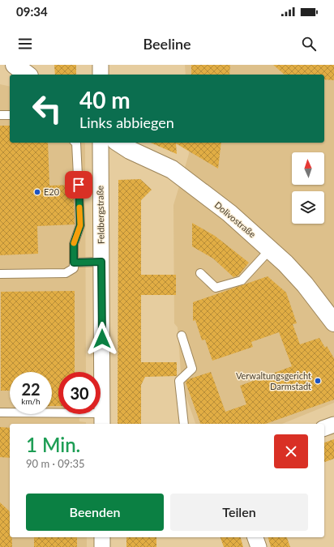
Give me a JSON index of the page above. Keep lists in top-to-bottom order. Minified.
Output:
{"streets":{"street":["Feldbergstraße","Dolivostraße"]},"places":["E20","Verwaltungsgericht Darmstadt"],"north":"top","page":{"status":"09:34","header":"Beeline","turn":["40 m","Links abbiegen"],"speed":"22 km/h","limit":"30","heading":["1 Min.","90 m · 09:35"],"buttons":["Beenden","Teilen"]}}
